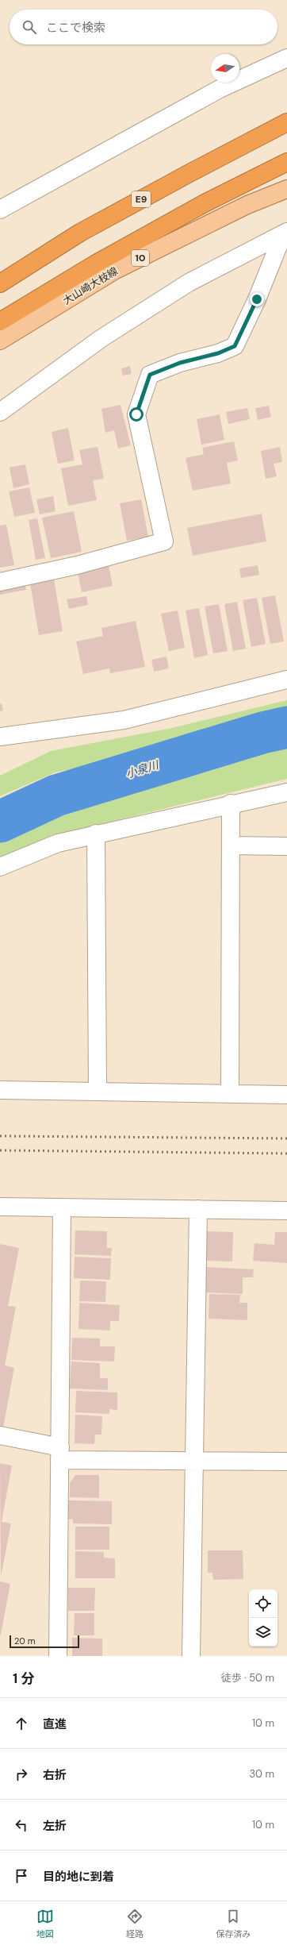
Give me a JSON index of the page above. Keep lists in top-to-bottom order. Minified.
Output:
{"streets":{"highway":["E9"],"main road":["10","大山崎大枝線"]},"water":["小泉川"],"scale_bar":"20 m","north":"left","page":{"search":"ここで検索","scale":"20 m","heading":["1 分","徒歩 · 50 m"],"list":[["直進","10 m"],["右折","30 m"],["左折","10 m"],"目的地に到着"],"nav":["地図","経路","保存済み"]}}
